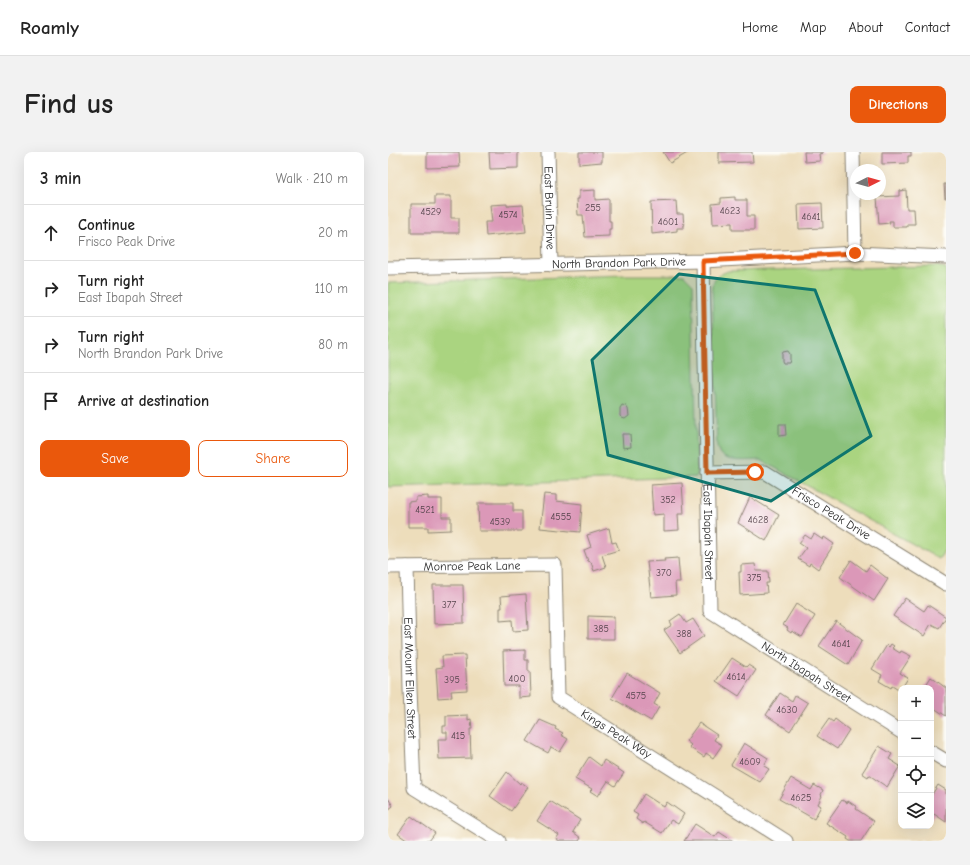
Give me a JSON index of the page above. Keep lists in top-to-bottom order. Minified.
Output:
{"streets":{"street":["East Bruin Drive","North Brandon Park Drive","Frisco Peak Drive","East Ibapah Street","Monroe Peak Lane","North Ibapah Street","East Mount Ellen Street","Kings Peak Way"]},"crossings":[["East Bruin Drive","North Brandon Park Drive"],["North Brandon Park Drive","East Ibapah Street"],["Frisco Peak Drive","East Ibapah Street"],["East Ibapah Street","North Ibapah Street"],["Monroe Peak Lane","East Mount Ellen Street"],["Monroe Peak Lane","Kings Peak Way"]],"house_numbers":["255","4623","4529","4574","4641","4601","352","4521","4555","4628","4539","370","375","377","385","388","4641","4614","400","395","4575","4630","415","4609","4625"],"north":"right","page":{"header":"Roamly","nav":["Home","Map","About","Contact"],"buttons":["Directions",["Save","Share"]],"title":"Find us","heading":["3 min","Walk · 210 m"],"list":[["Continue","Frisco Peak Drive","20 m"],["Turn right","East Ibapah Street","110 m"],["Turn right","North Brandon Park Drive","80 m"],"Arrive at destination"],"map_buttons":["+","−"]}}
